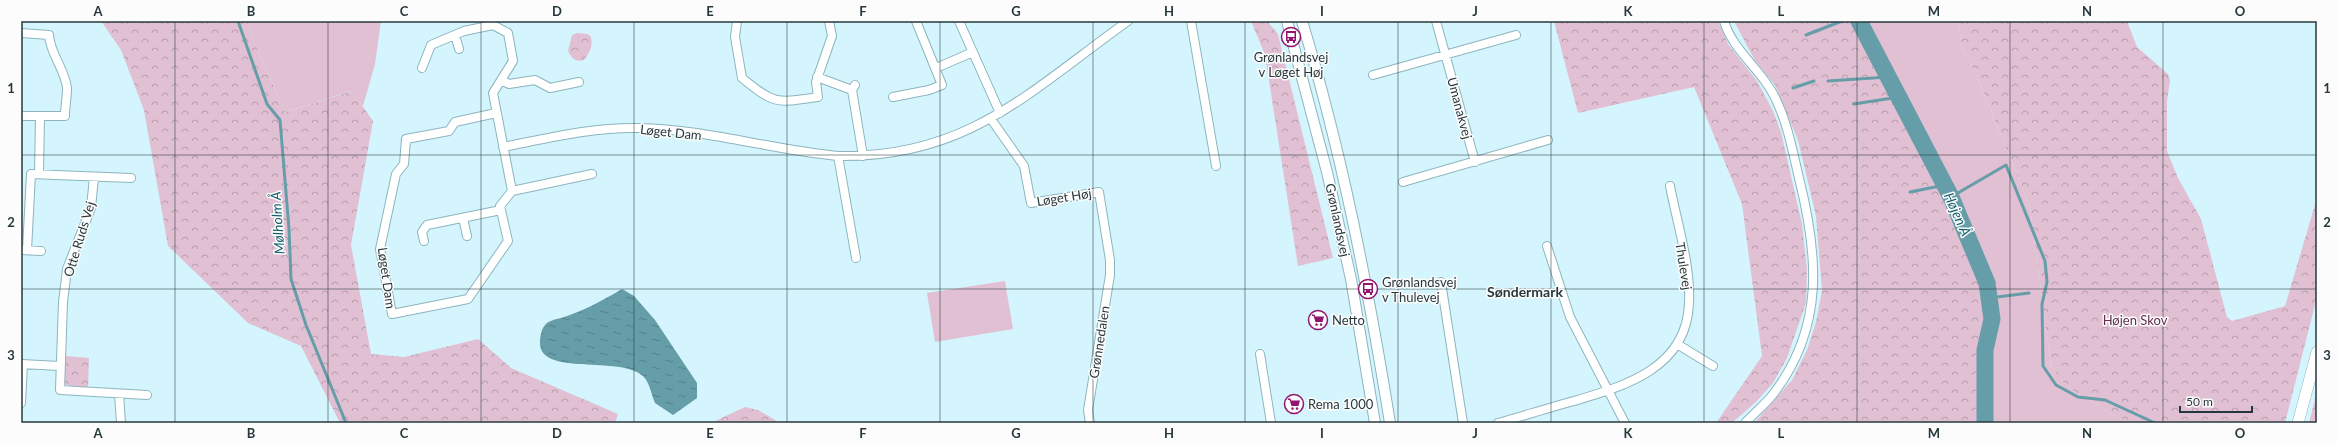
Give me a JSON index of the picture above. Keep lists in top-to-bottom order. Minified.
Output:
{"streets":{"street":["Umanakvej","Løget Dam","Løget Høj","Grønlandsvej","Otte Ruds Vej","Thulevej","Grønnedalen"]},"crossings":[["Løget Høj","Grønnedalen"]],"districts":["Søndermark"],"water":["Højen Å","Mølholm Å"],"parks":["Højen Skov"],"places":{"bus stop":["Grønlandsvej v Løget Høj","Grønlandsvej v Thulevej"],"supermarket":["Netto","Rema 1000"]},"scale_bar":"50 m","grid":{"columns":["A","B","C","D","E","F","G","H","I","J","K","L","M","N","O"],"rows":["1","2","3"]}}
